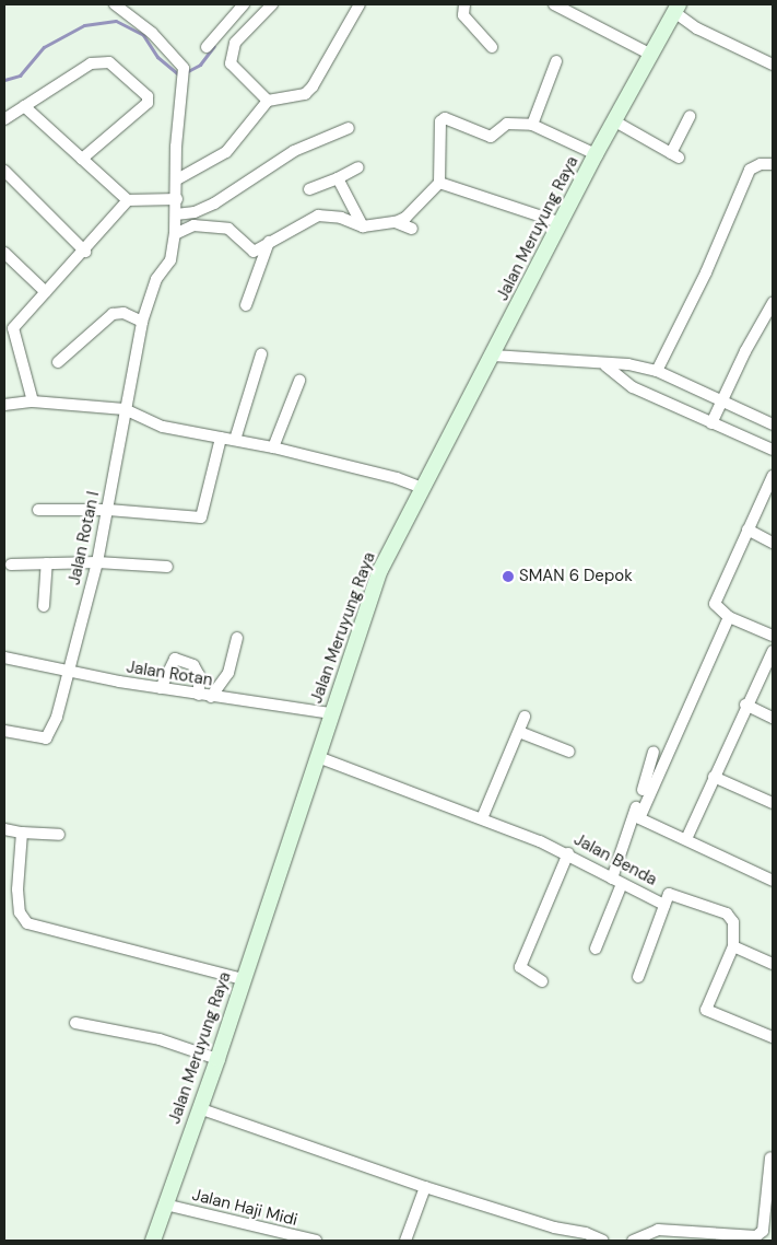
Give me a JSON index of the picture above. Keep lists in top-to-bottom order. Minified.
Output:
{"streets":{"main road":["Jalan Meruyung Raya"],"street":["Jalan Rotan I","Jalan Rotan","Jalan Benda","Jalan Haji Midi"]},"crossings":[["Jalan Meruyung Raya","Jalan Rotan"],["Jalan Meruyung Raya","Jalan Benda"],["Jalan Meruyung Raya","Jalan Haji Midi"],["Jalan Rotan I","Jalan Rotan"]],"places":["SMAN 6 Depok"]}
